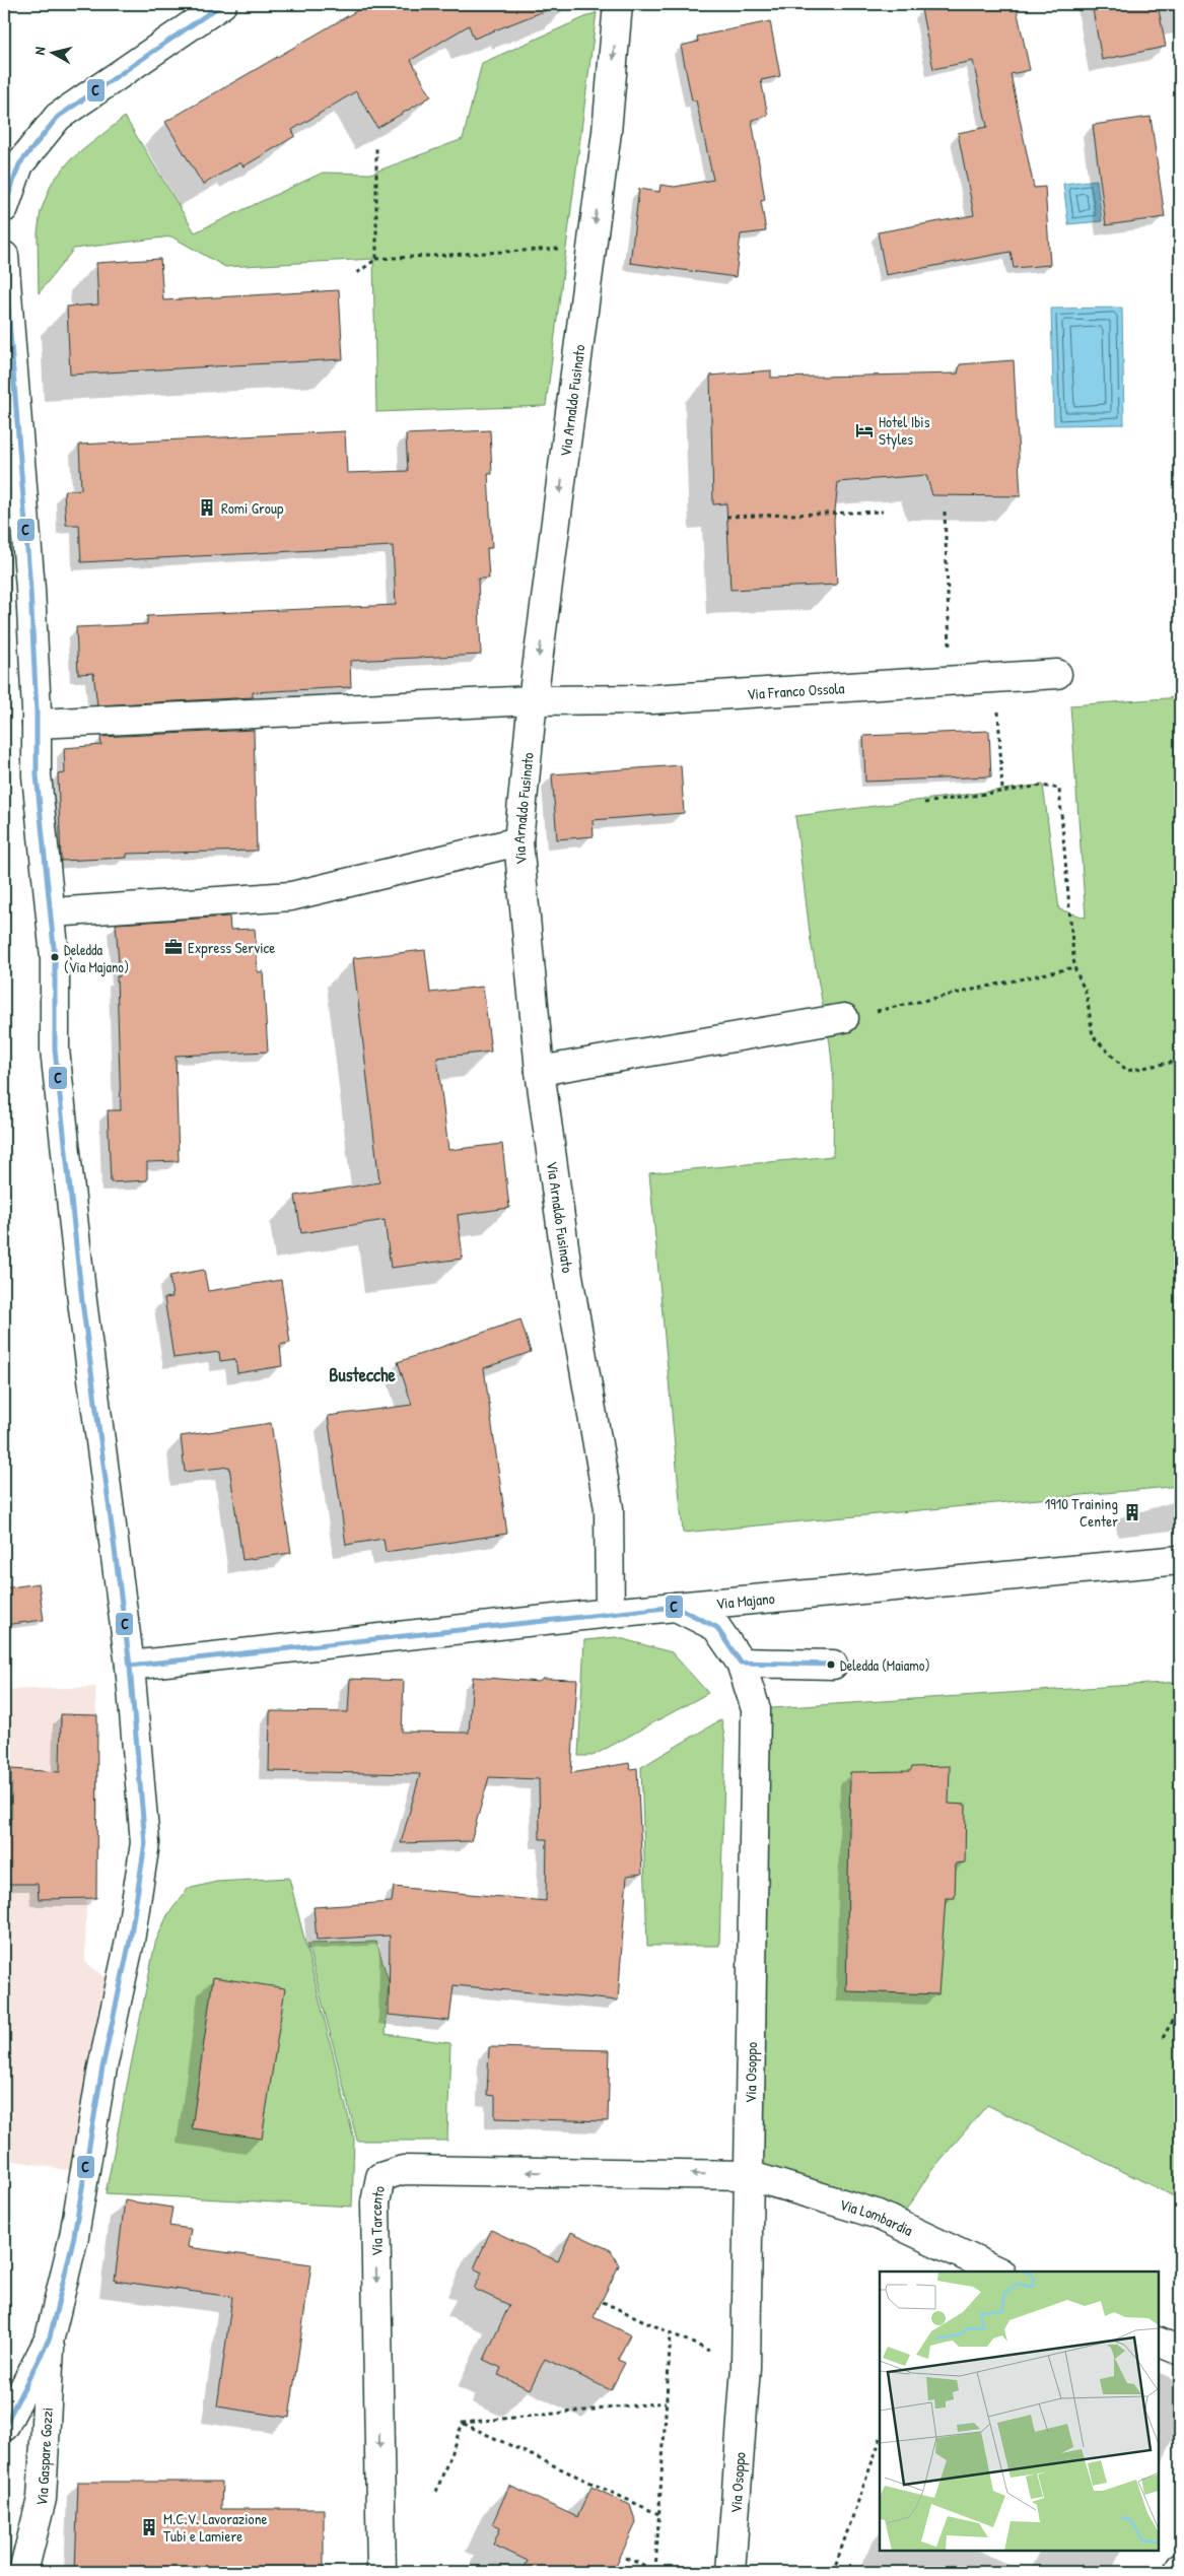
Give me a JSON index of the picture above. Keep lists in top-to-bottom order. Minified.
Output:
{"streets":{"street":["Via Arnaldo Fusinato","Via Franco Ossola","Via Majano","Via Osoppo","Via Lombardia","Via Tarcento","Via Gaspare Gozzi"]},"crossings":[["Via Arnaldo Fusinato","Via Franco Ossola"],["Via Arnaldo Fusinato","Via Majano"],["Via Majano","Via Osoppo"],["Via Osoppo","Via Lombardia"],["Via Osoppo","Via Tarcento"],["Via Lombardia","Via Tarcento"]],"one_way":["Via Arnaldo Fusinato"],"districts":["Bustecche"],"places":{"hotel":["Hotel Ibis Styles"],"building":["Romi Group","1910 Training Center","M.C.V. Lavorazione Tubi e Lamiere"],"office":["Express Service"],"other":["Deledda (Via Majano)","Deledda (Maiamo)"]},"lines":["transit line C"],"north":"left"}
